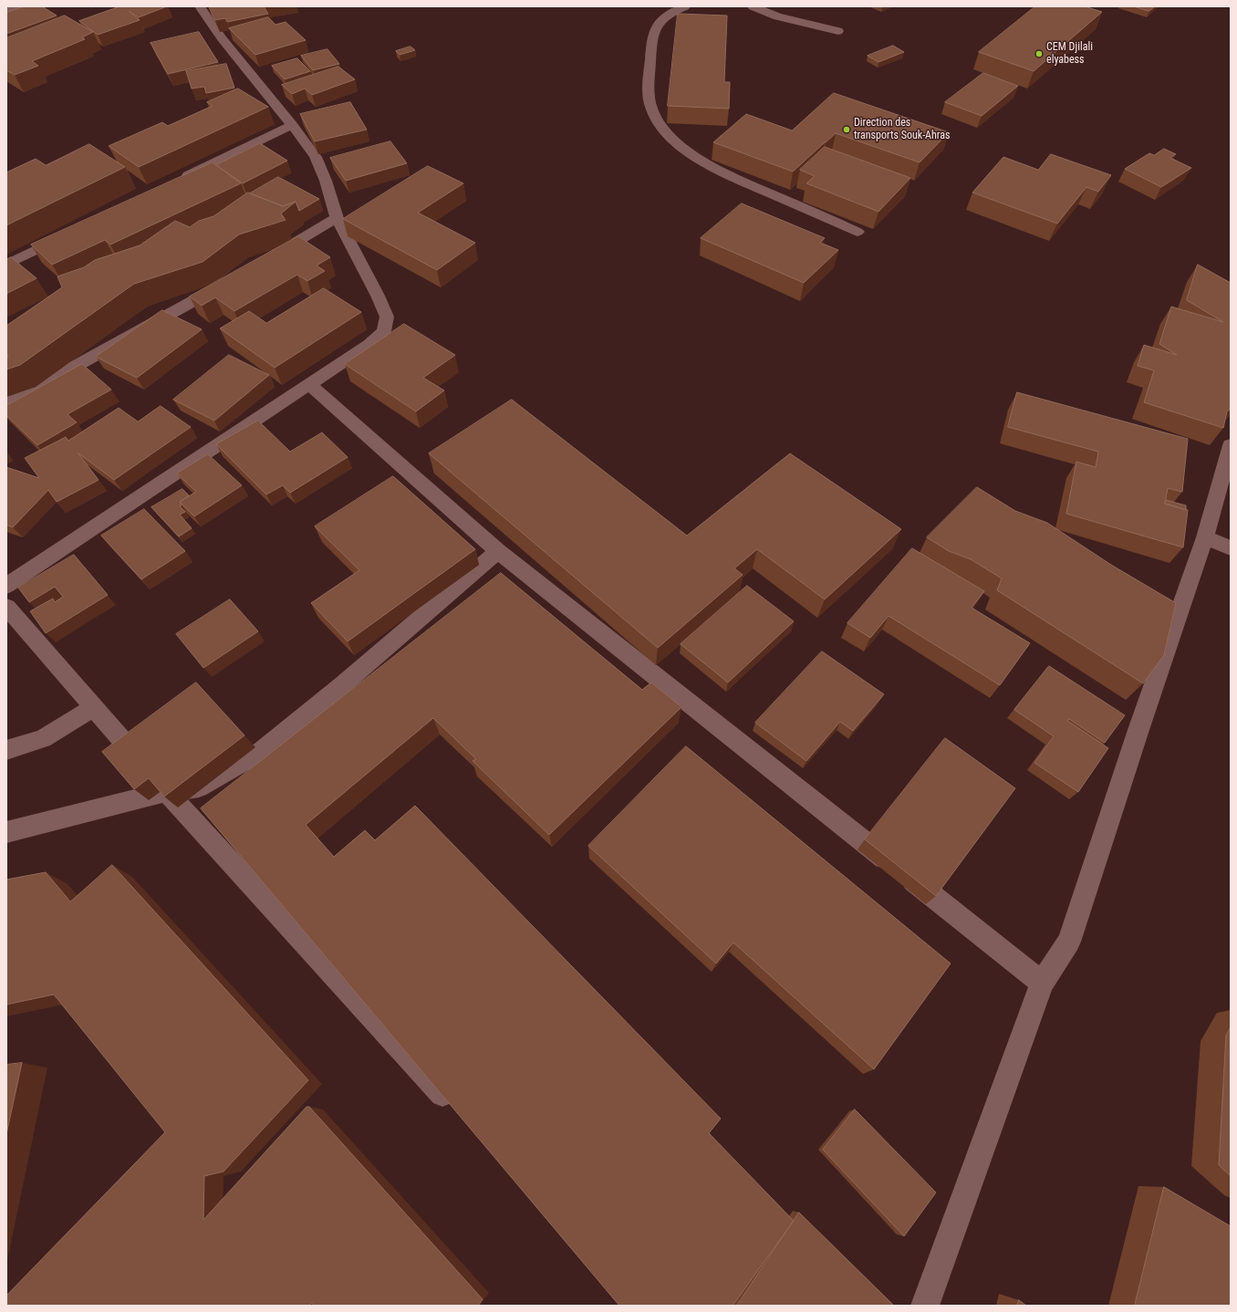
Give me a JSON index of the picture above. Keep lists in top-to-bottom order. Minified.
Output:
{"places":["CEM Djilali elyabess","Direction des transports Souk-Ahras"]}
